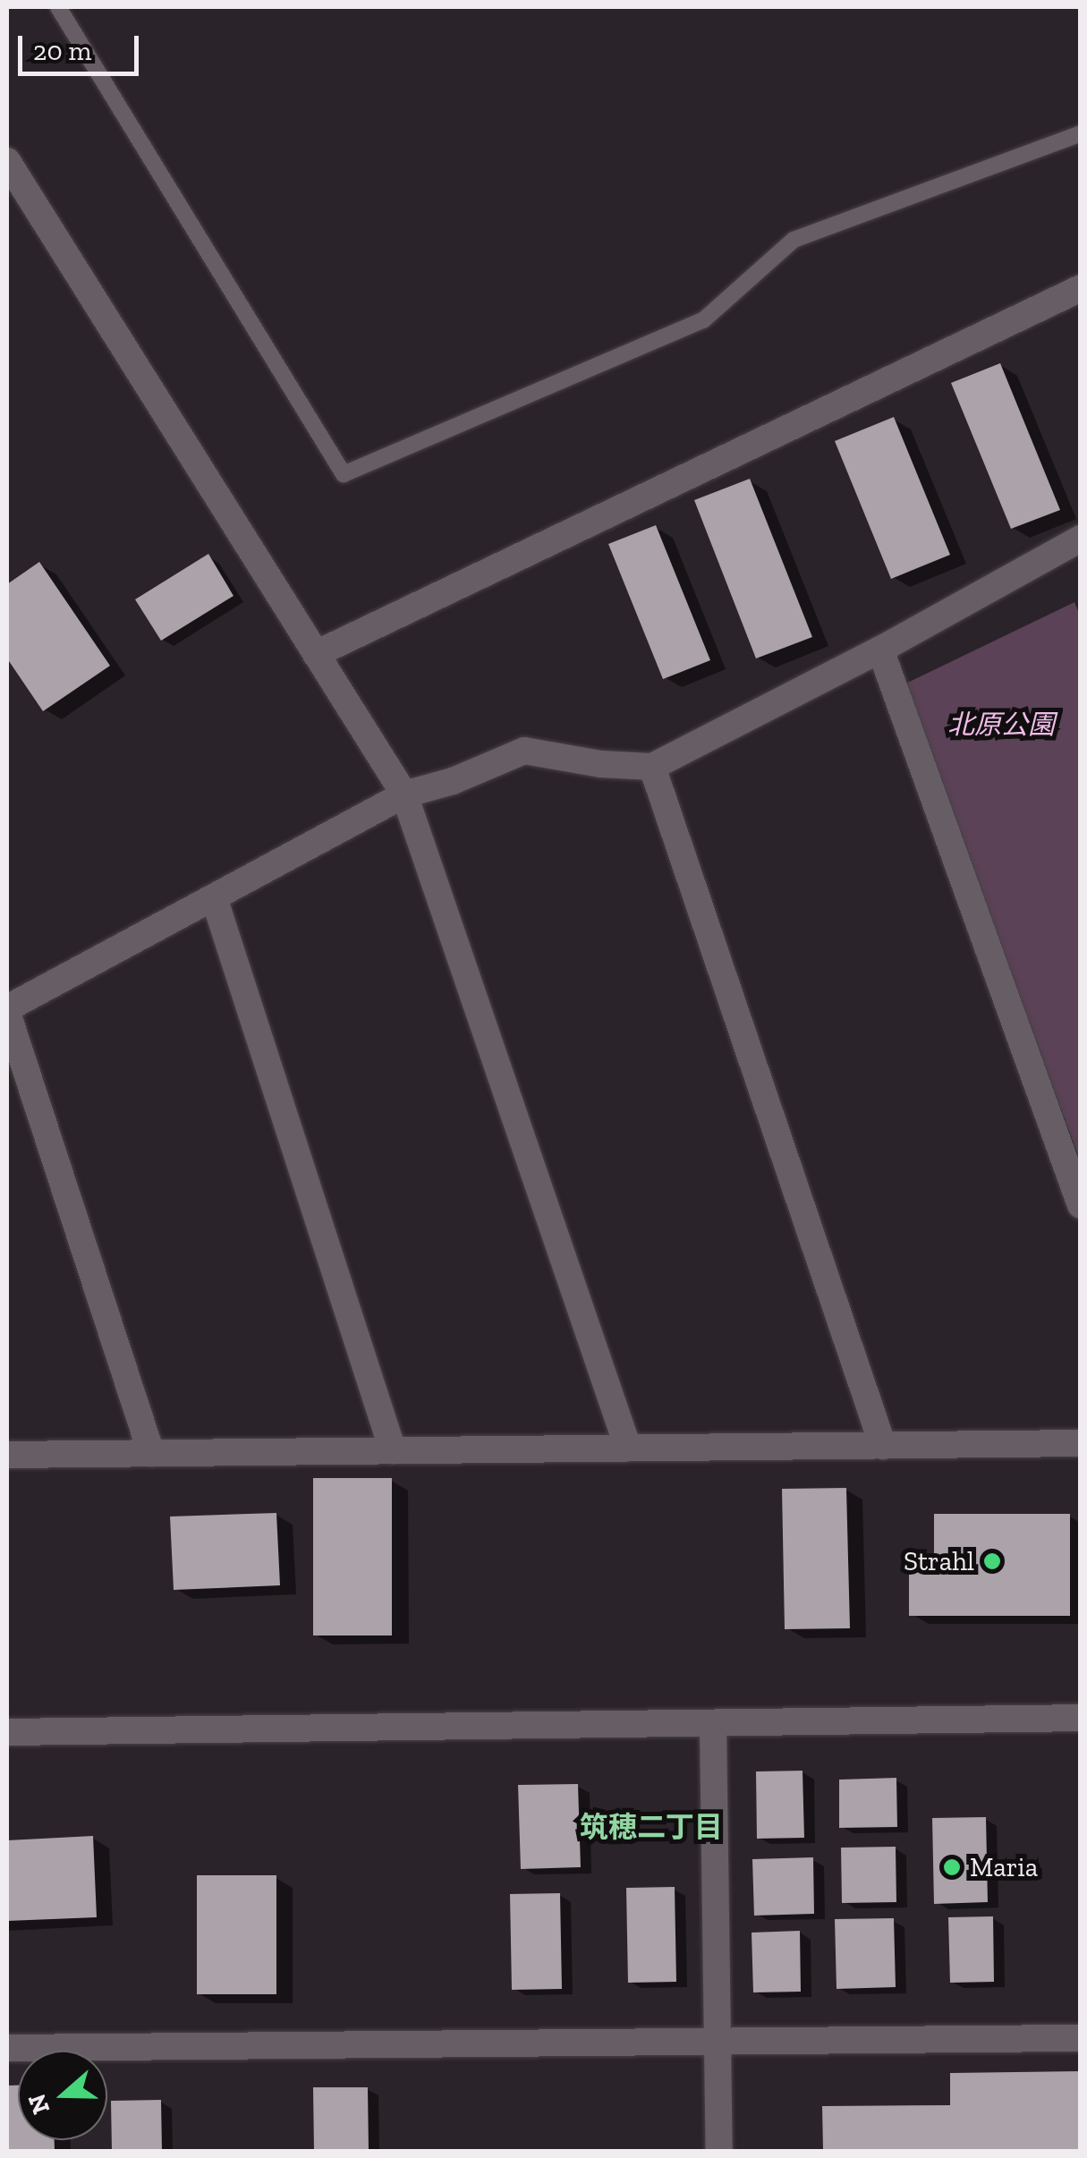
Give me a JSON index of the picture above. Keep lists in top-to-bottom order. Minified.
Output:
{"districts":["筑穂二丁目"],"parks":["北原公園"],"places":["Strahl","Maria"],"scale_bar":"20 m","north":"left"}
